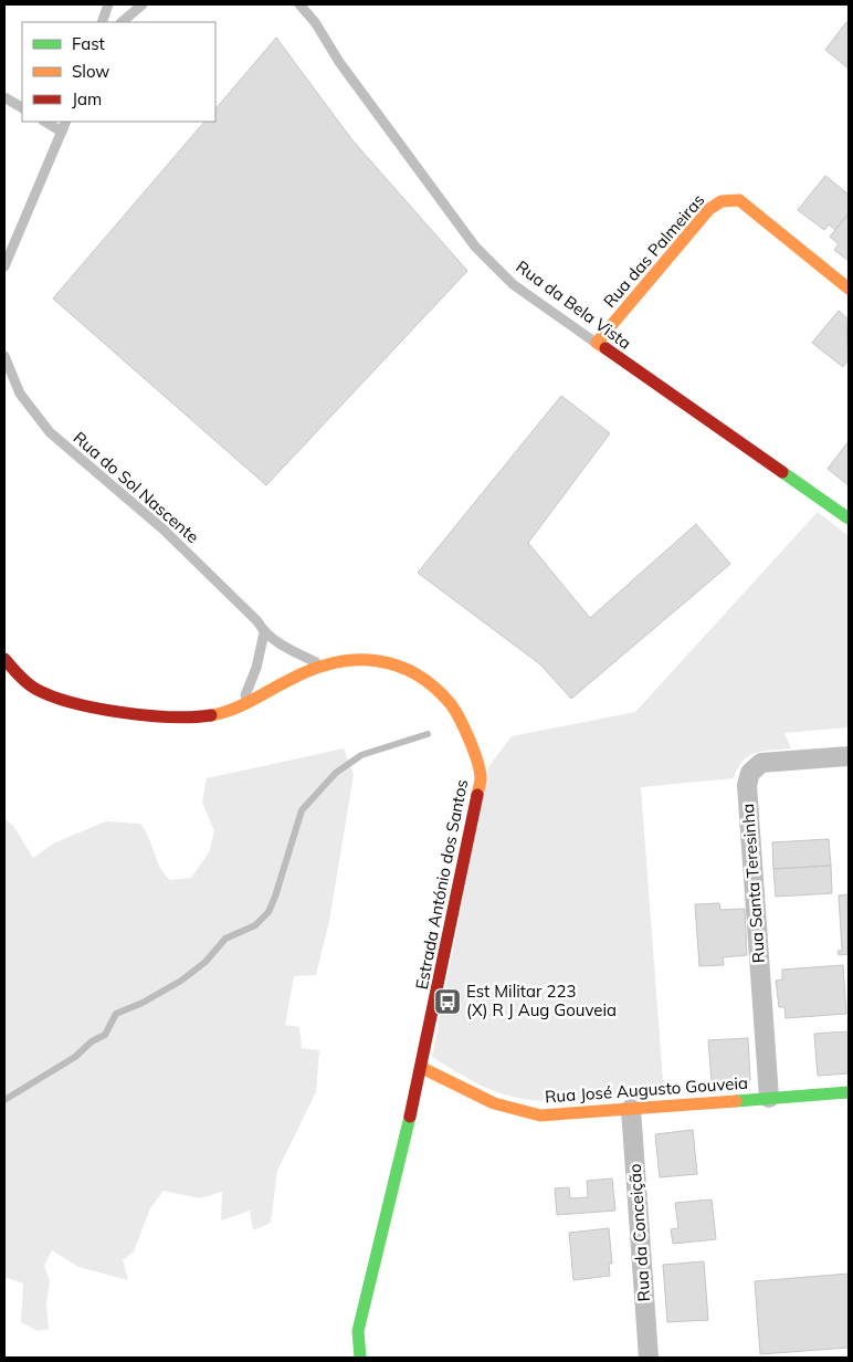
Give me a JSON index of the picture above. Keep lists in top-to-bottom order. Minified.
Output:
{"streets":{"street":["Rua das Palmeiras","Rua da Bela Vista","Rua Santa Teresinha","Estrada António dos Santos","Rua José Augusto Gouveia","Rua da Conceição"],"lane":["Rua do Sol Nascente"]},"crossings":[["Rua das Palmeiras","Rua da Bela Vista"],["Rua do Sol Nascente","Estrada António dos Santos"],["Rua Santa Teresinha","Rua José Augusto Gouveia"],["Estrada António dos Santos","Rua José Augusto Gouveia"],["Rua José Augusto Gouveia","Rua da Conceição"]],"places":{"bus stop":["Est Militar 223 (X) R J Aug Gouveia"]},"legend":["Fast","Slow","Jam"]}
